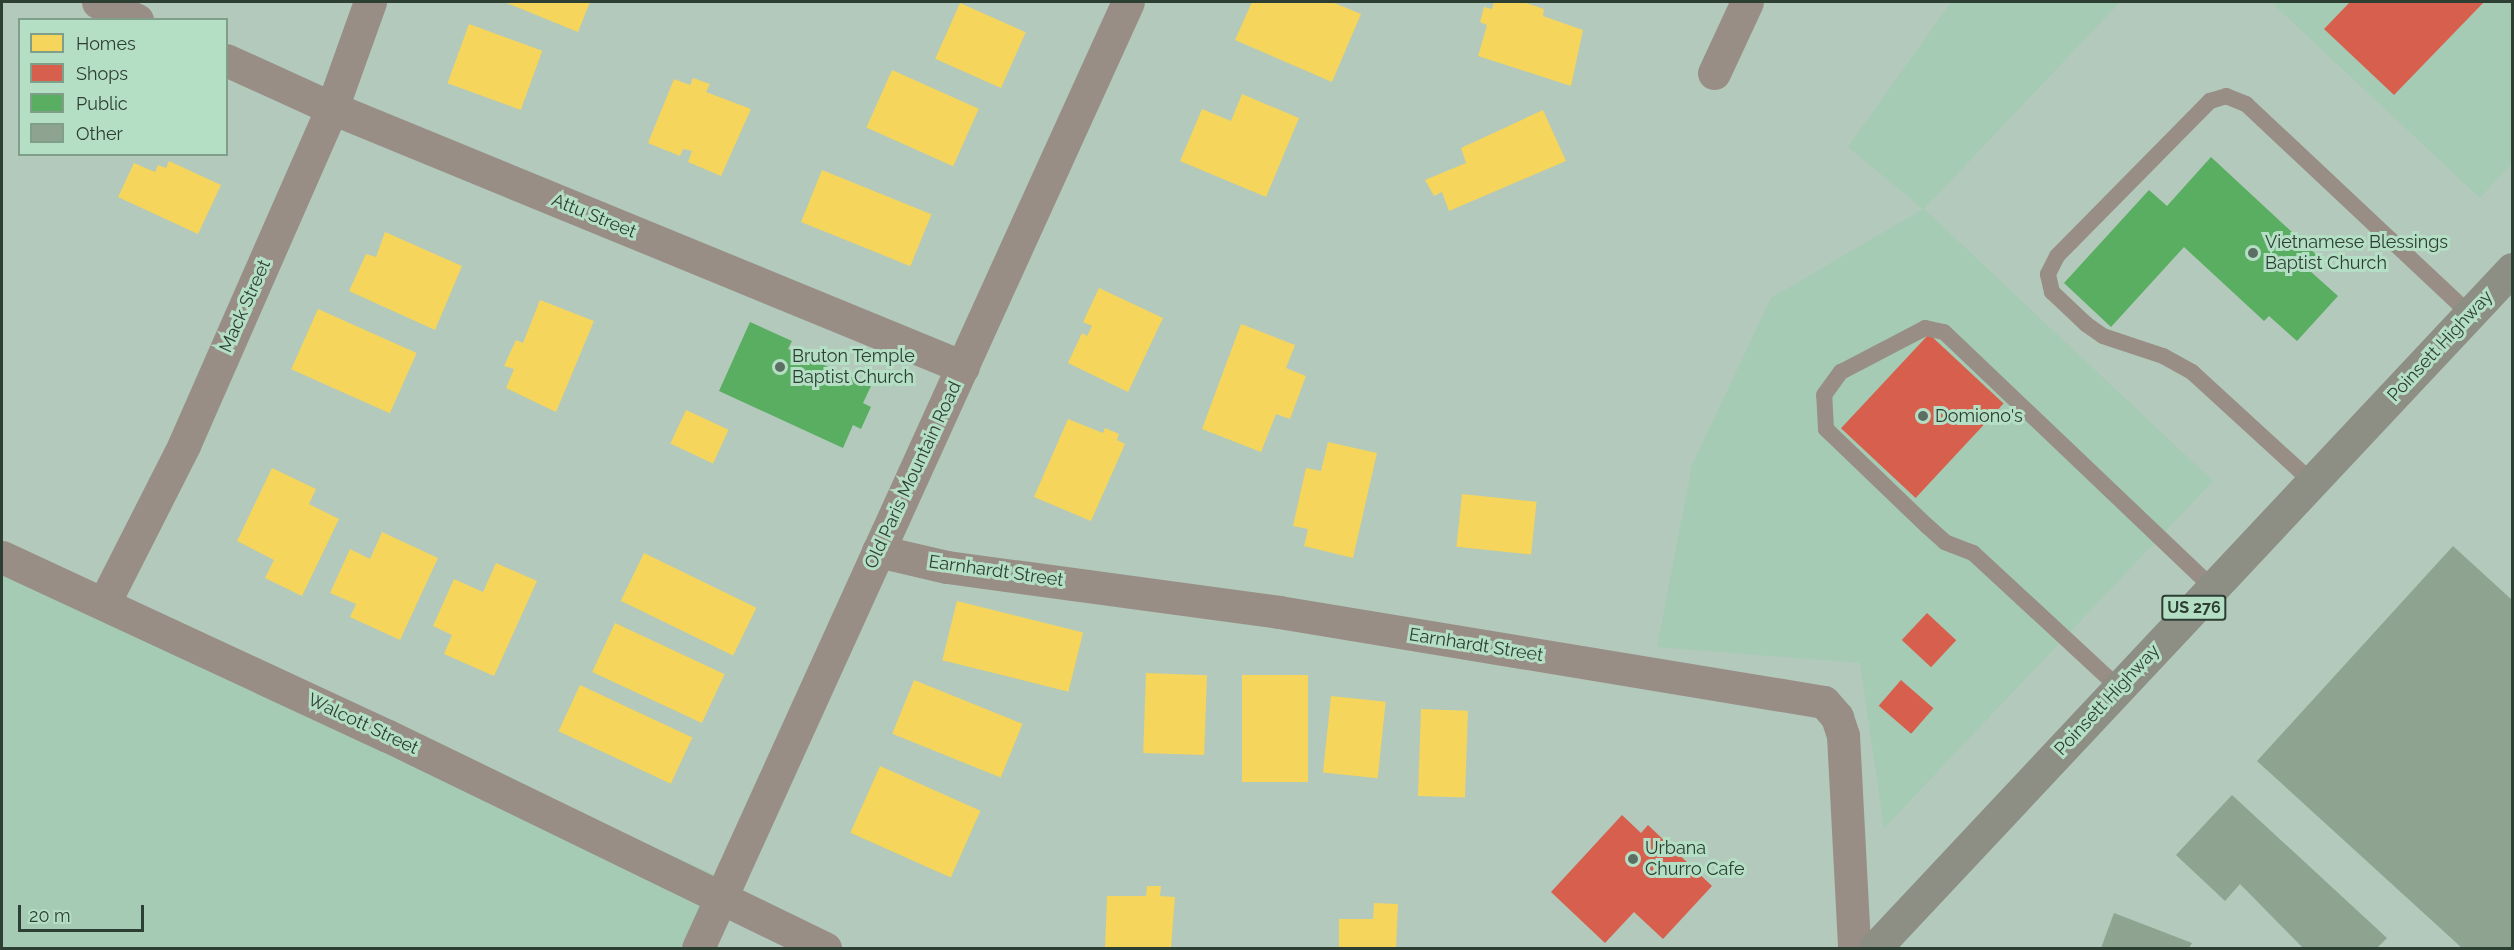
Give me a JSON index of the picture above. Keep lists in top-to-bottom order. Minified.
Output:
{"streets":{"highway":["Poinsett Highway","US 276"],"street":["Attu Street","Mack Street","Old Paris Mountain Road","Earnhardt Street","Walcott Street"]},"crossings":[["Attu Street","Mack Street"],["Attu Street","Old Paris Mountain Road"],["Mack Street","Walcott Street"],["Old Paris Mountain Road","Earnhardt Street"],["Old Paris Mountain Road","Walcott Street"]],"places":["Vietnamese Blessings Baptist Church","Bruton Temple Baptist Church","Domiono's","Urbana Churro Cafe"],"legend":["Homes","Shops","Public","Other"],"scale_bar":"20 m"}
